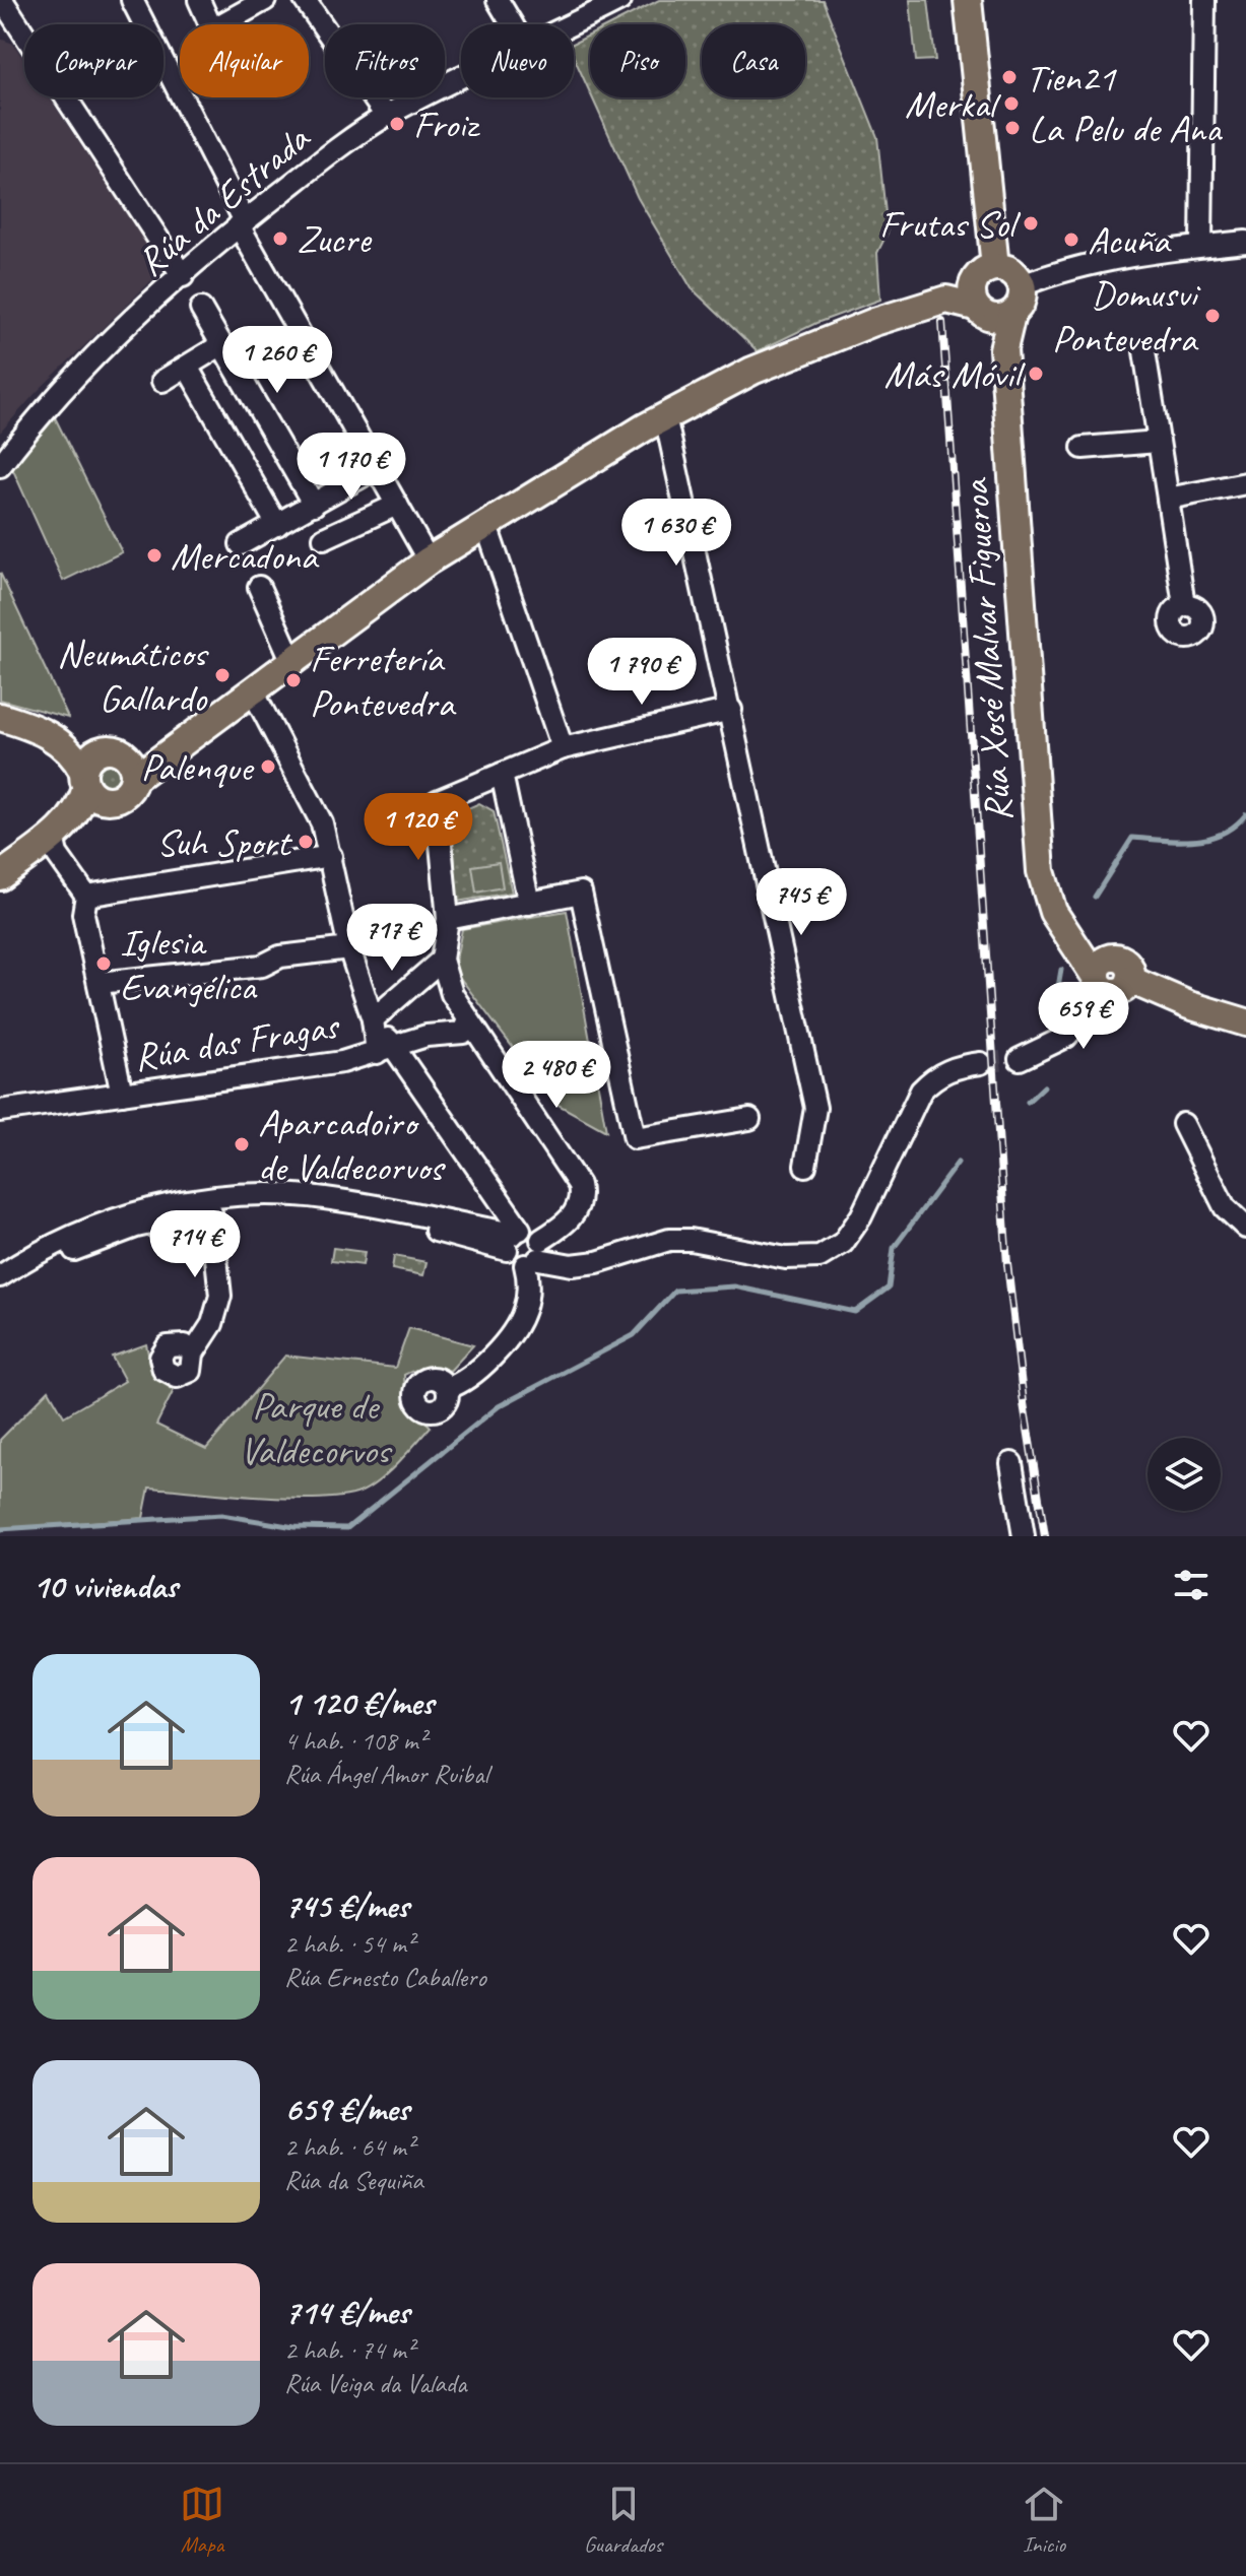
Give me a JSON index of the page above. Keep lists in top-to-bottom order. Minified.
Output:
{"streets":{"main road":["Rúa Xosé Malvar Figueroa"],"street":["Rúa da Estrada","Rúa das Fragas"]},"parks":["Parque de Valdecorvos"],"places":["Tien21","Merkal","Froiz","La Pelu de Ana","Frutas Sol","Zucre","Acuña","Domusvi Pontevedra","Más Móvil","Mercadona","Neumáticos Gallardo","Ferretería Pontevedra","Palenque","Suh Sport","Iglesia Evangélica","Aparcadoiro de Valdecorvos"],"page":{"chip":["Comprar","Alquilar","Filtros","Nuevo","Piso","Casa"],"price":["1 260 €","1 170 €","1 630 €","1 790 €","1 120 €","745 €","717 €","659 €","2 480 €","714 €"],"heading":"10 viviendas","list":[{"name":"1 120 €/mes","note":"4 hab. · 108 m² · Rúa Ángel Amor Ruibal"},{"name":"745 €/mes","note":"2 hab. · 54 m² · Rúa Ernesto Caballero"},{"name":"659 €/mes","note":"2 hab. · 64 m² · Rúa da Sequiña"},{"name":"714 €/mes","note":"2 hab. · 74 m² · Rúa Veiga da Valada"}],"tabs":["Mapa","Guardados","Inicio"]}}
